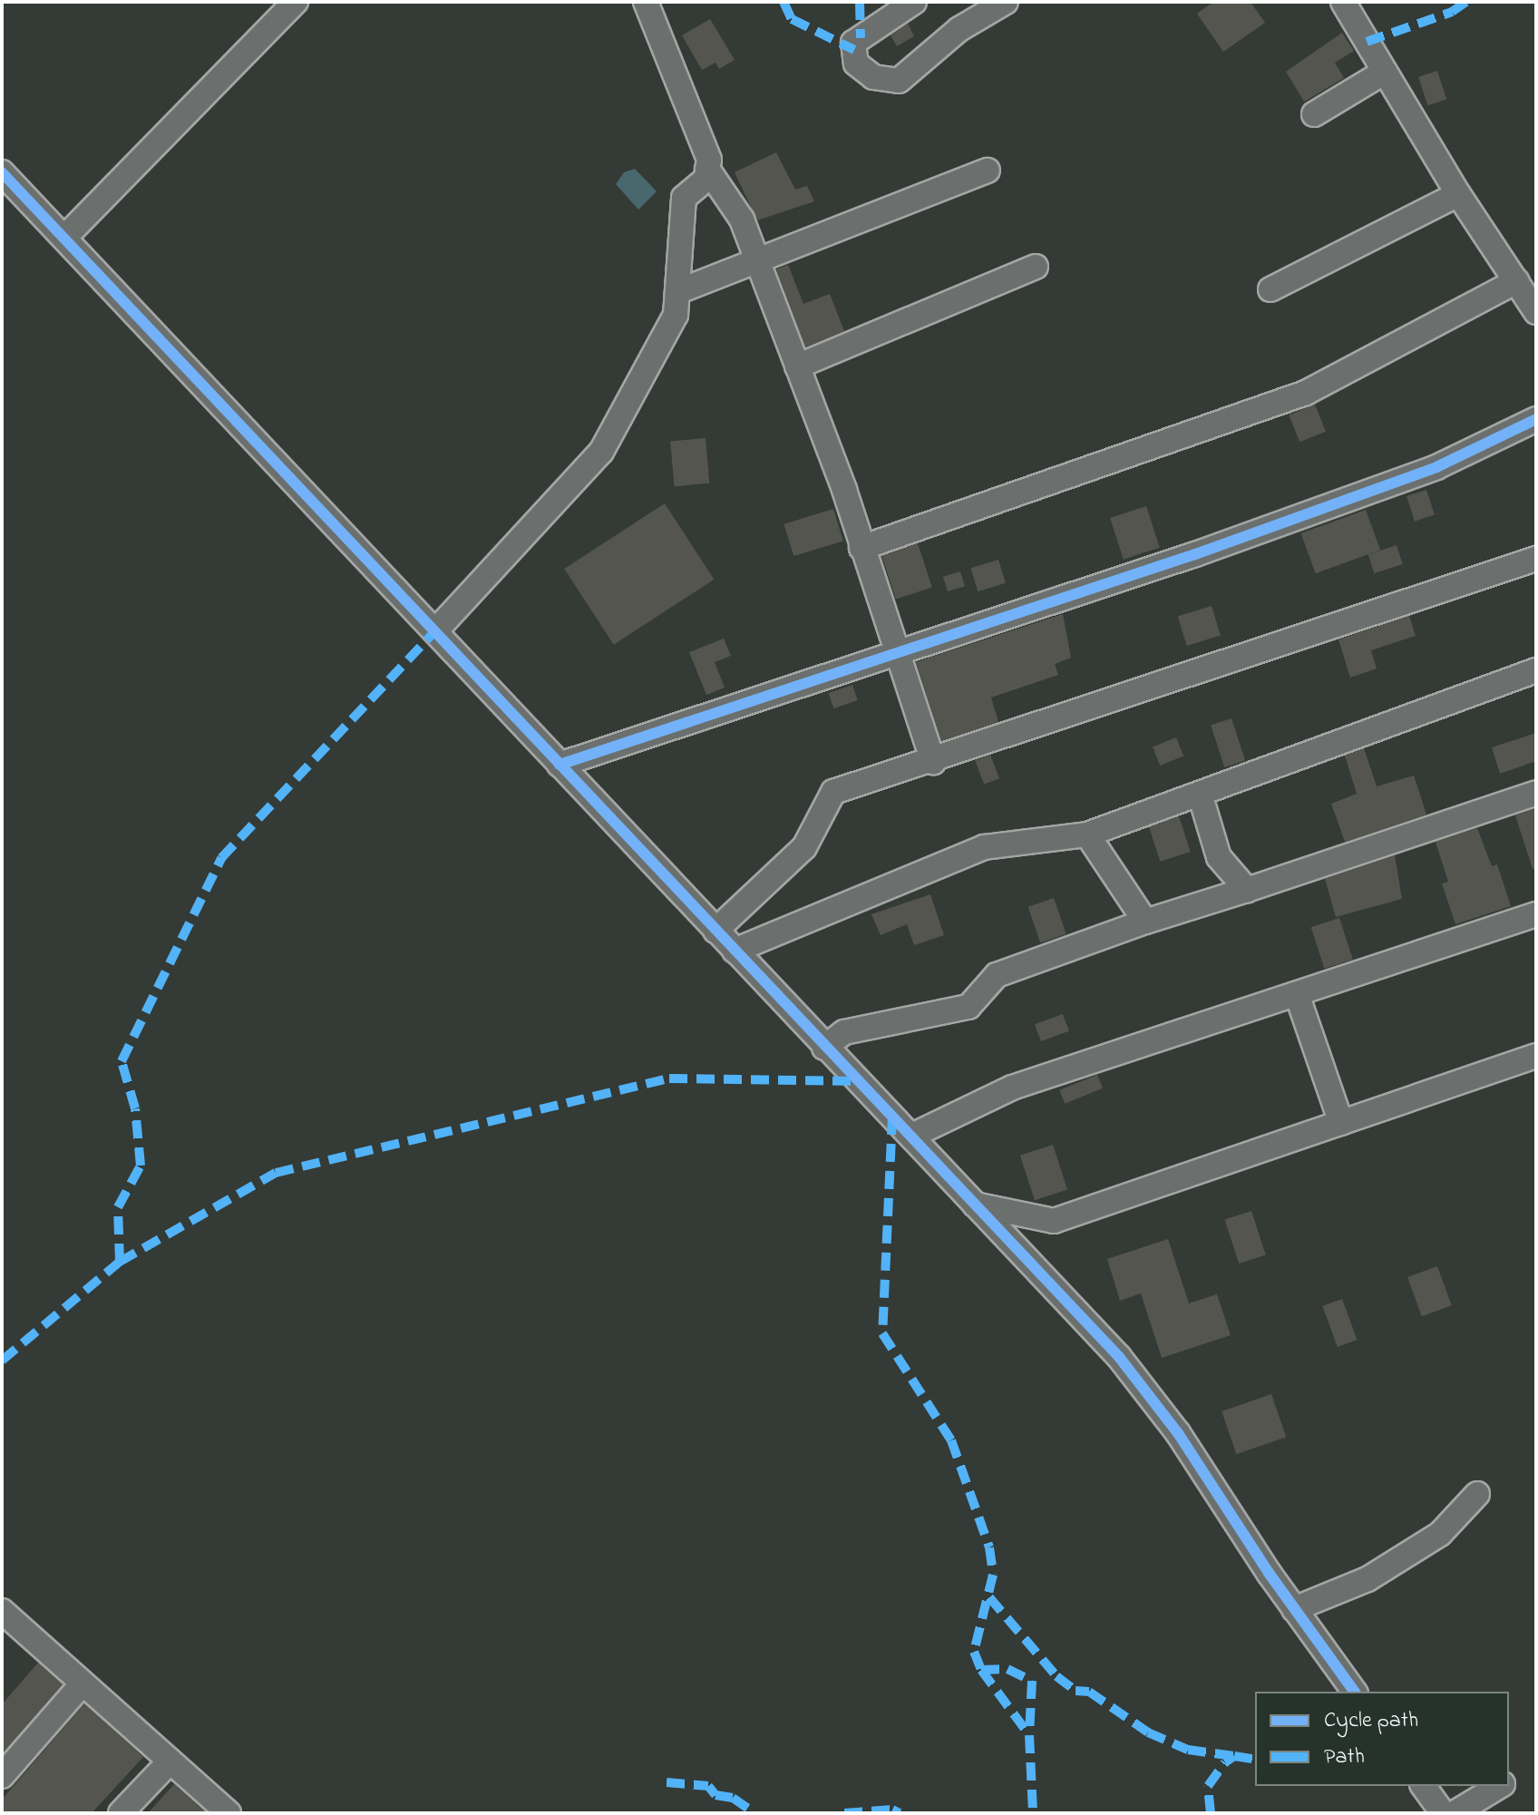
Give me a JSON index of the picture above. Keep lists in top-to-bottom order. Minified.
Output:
{"legend":["Cycle path","Path"]}
